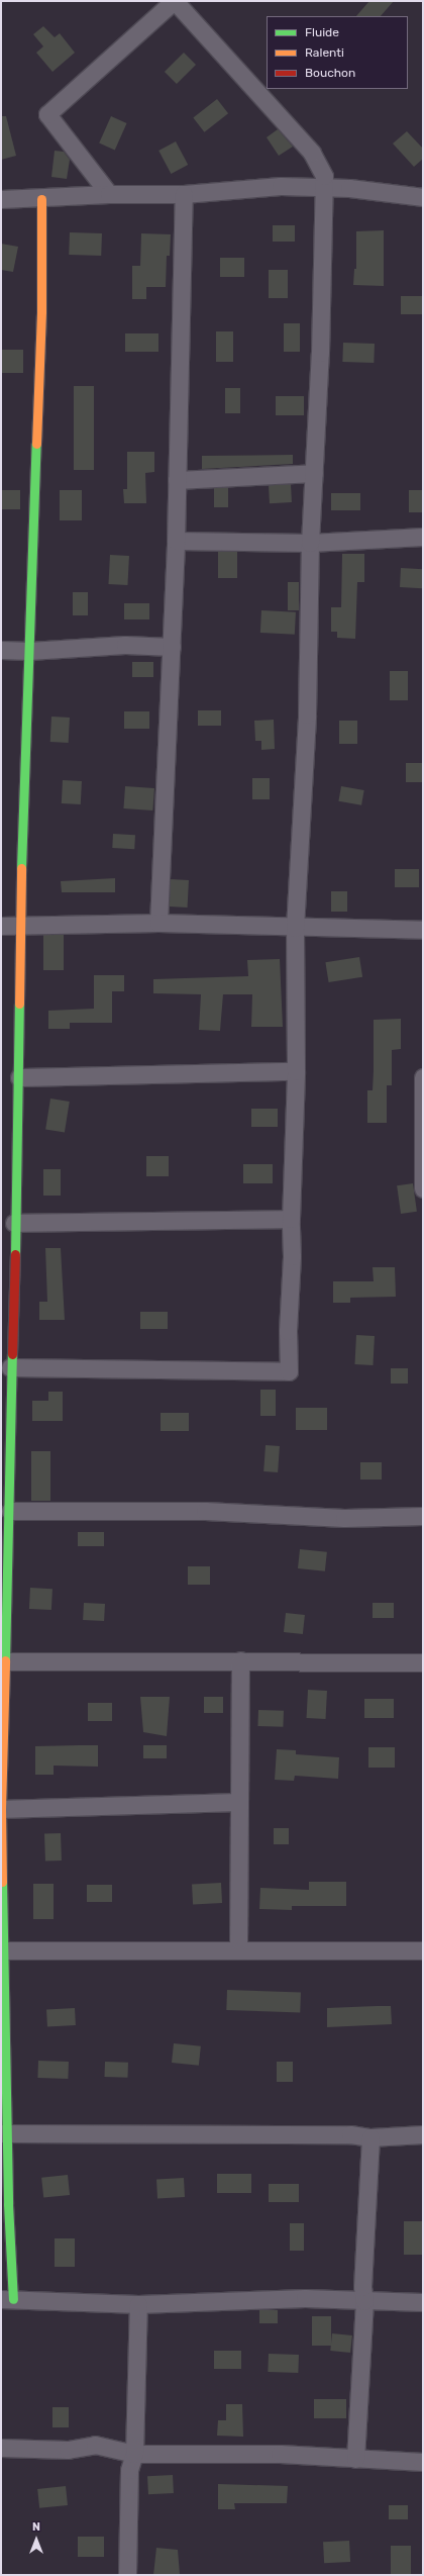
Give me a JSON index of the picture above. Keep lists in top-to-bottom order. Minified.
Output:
{"legend":["Fluide","Ralenti","Bouchon"],"north":"top"}
